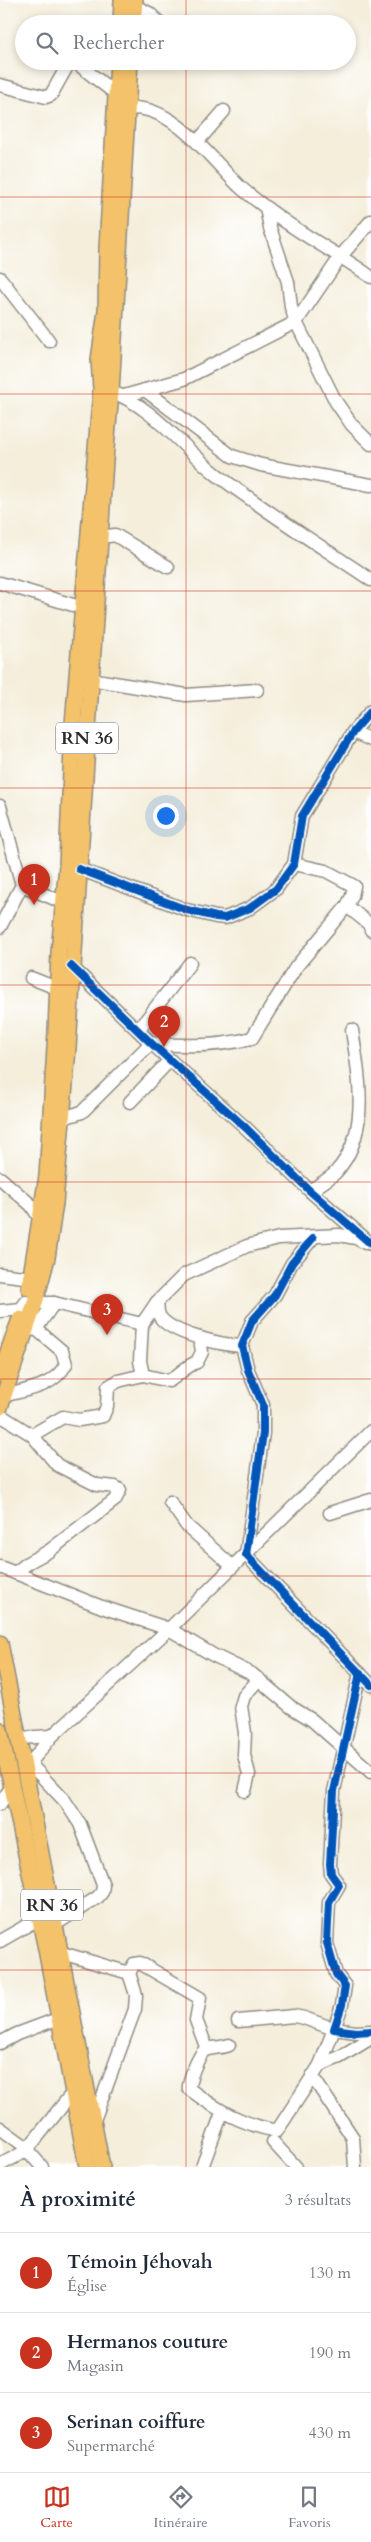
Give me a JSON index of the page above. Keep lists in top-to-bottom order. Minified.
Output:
{"streets":{"main road":["RN 36"]},"page":{"search":"Rechercher","pins":["1","2","3"],"heading":["À proximité","3 résultats"],"list":[{"mark":"1","name":"Témoin Jéhovah","note":"Église","value":"130 m"},{"mark":"2","name":"Hermanos couture","note":"Magasin","value":"190 m"},{"mark":"3","name":"Serinan coiffure","note":"Supermarché","value":"430 m"}],"nav":["Carte","Itinéraire","Favoris"]}}
